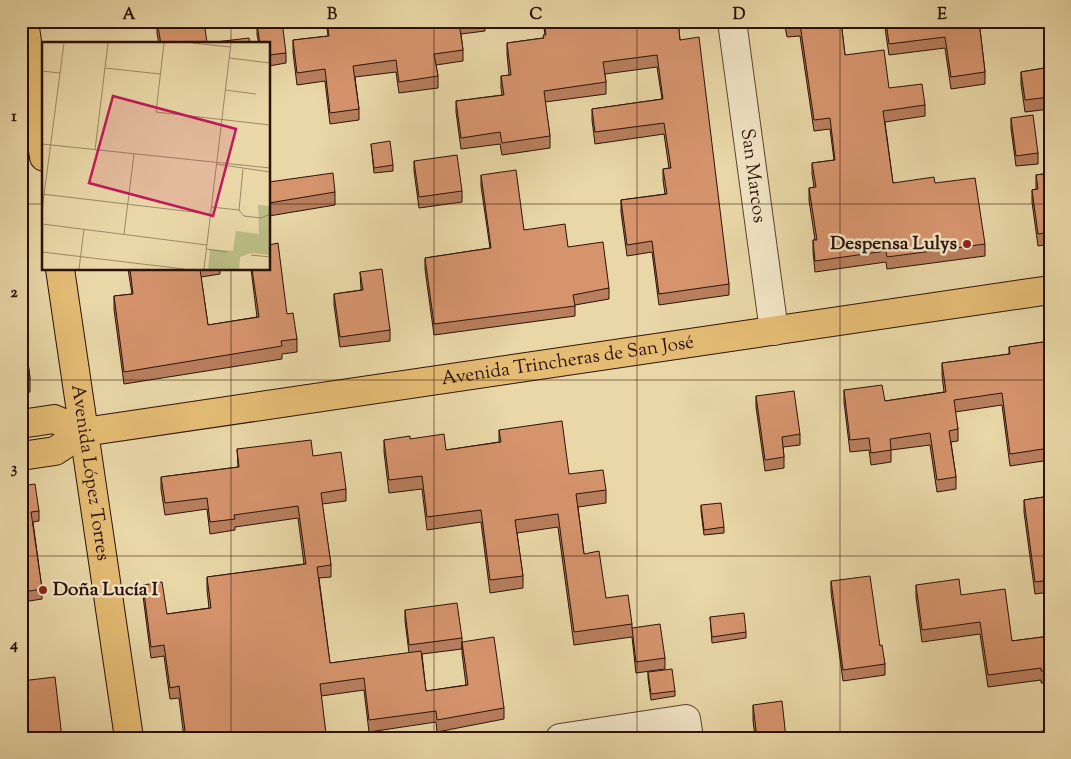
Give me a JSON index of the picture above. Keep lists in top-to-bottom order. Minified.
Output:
{"streets":{"main road":["Avenida Trincheras de San José","Avenida López Torres"],"street":["San Marcos"]},"crossings":[["San Marcos","Avenida Trincheras de San José"],["Avenida Trincheras de San José","Avenida López Torres"]],"places":["Despensa Lulys","Doña Lucía I"],"grid":{"columns":["A","B","C","D","E"],"rows":["1","2","3","4"]}}
